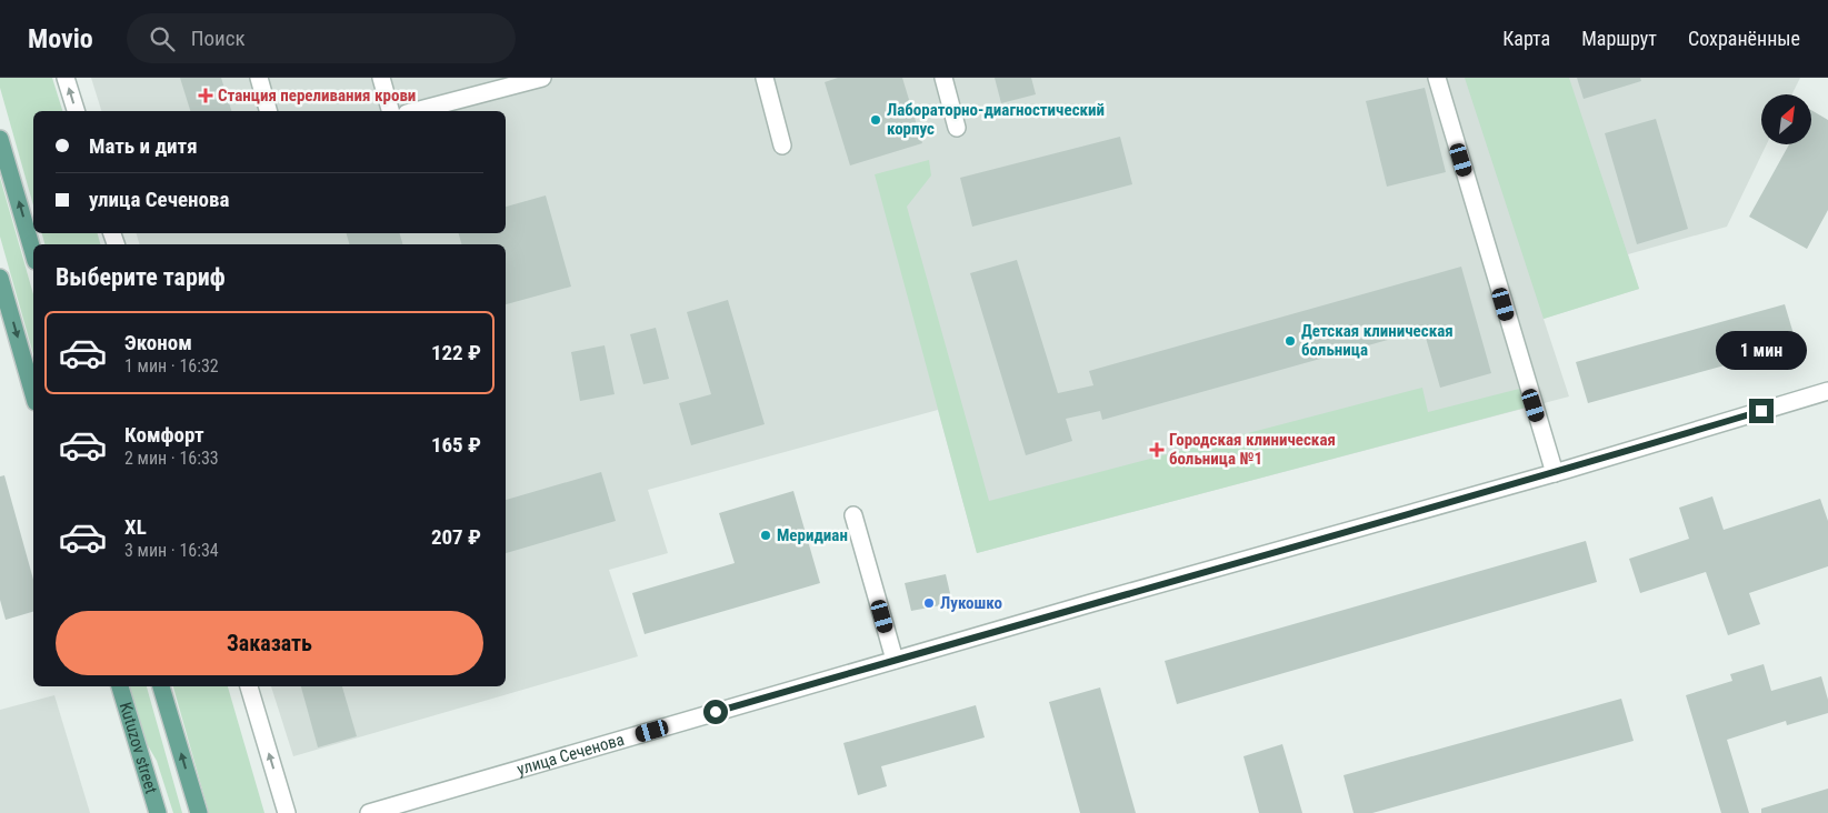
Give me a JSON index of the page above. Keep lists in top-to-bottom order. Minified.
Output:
{"streets":{"main road":["Kutuzov street"],"street":["улица Сеченова"]},"places":{"health":["Станция переливания крови","Городская клиническая больница №1"],"other":["Лабораторно-диагностический корпус","Детская клиническая больница","Меридиан","Лукошко"]},"north":"top right","page":{"header":"Movio","search":"Поиск","nav":["Карта","Маршрут","Сохранённые"],"banner":["Мать и дитя","улица Сеченова"],"heading":"Выберите тариф","list":[{"name":"Эконом","note":"1 мин · 16:32","value":"122 ₽"},{"name":"Комфорт","note":"2 мин · 16:33","value":"165 ₽"},{"name":"XL","note":"3 мин · 16:34","value":"207 ₽"}],"bubble":"1 мин","buttons":"Заказать"}}
